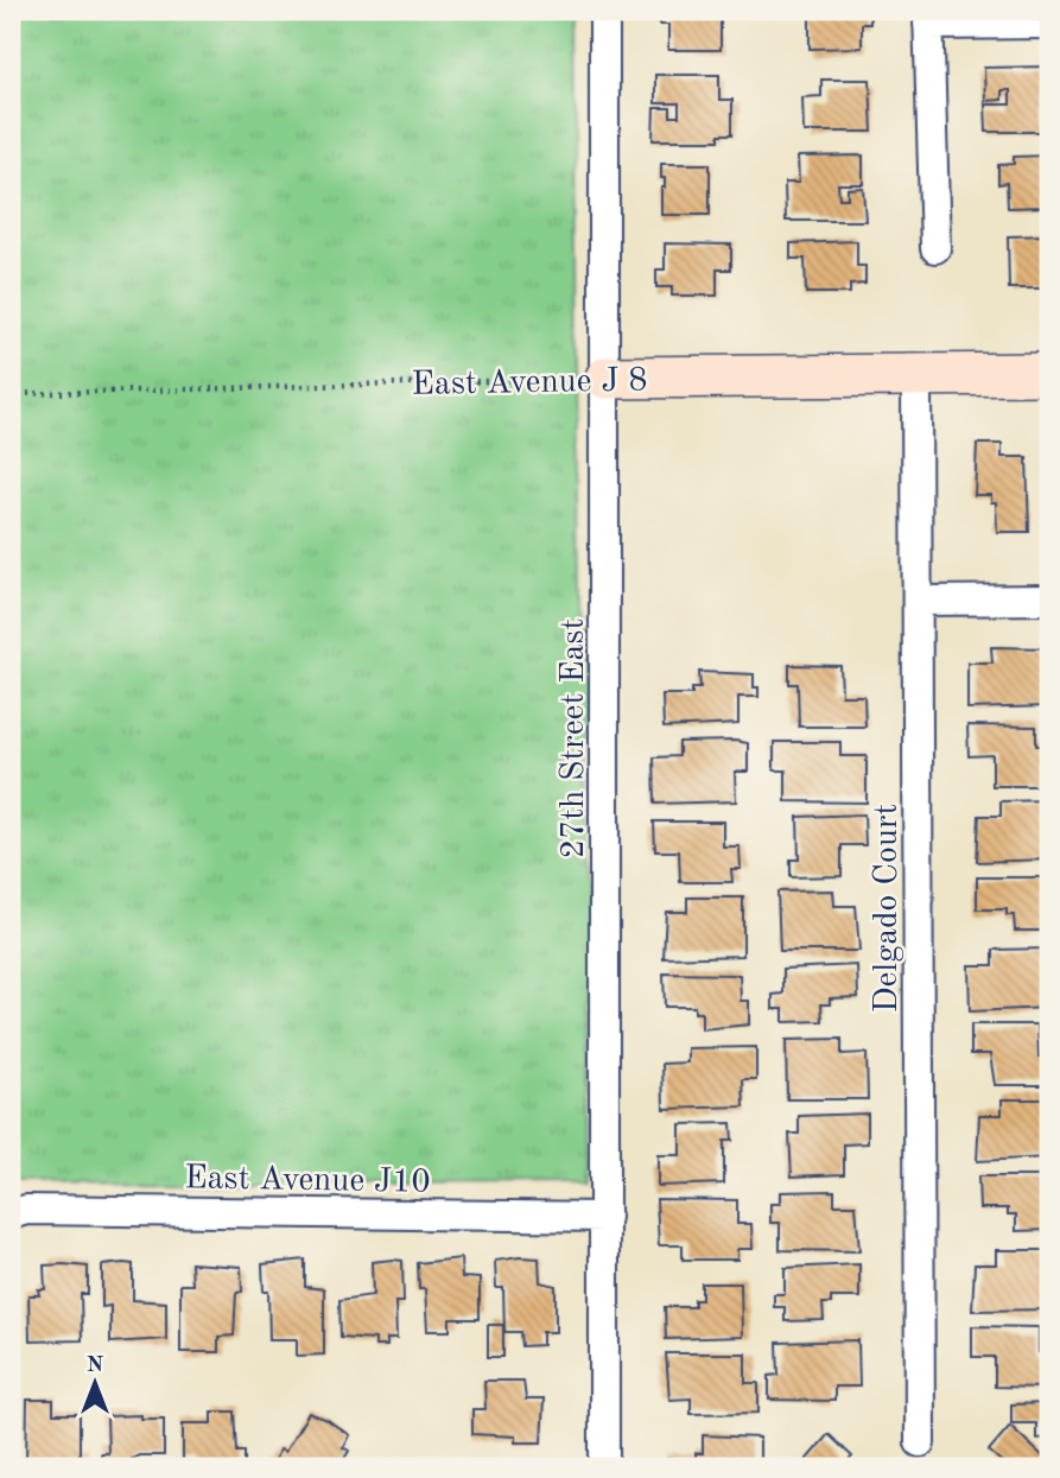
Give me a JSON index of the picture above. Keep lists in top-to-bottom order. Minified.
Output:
{"streets":{"street":["East Avenue J 8","27th Street East","Delgado Court","East Avenue J10"]},"crossings":[["East Avenue J 8","27th Street East"],["East Avenue J 8","Delgado Court"],["27th Street East","East Avenue J10"]],"north":"top"}
